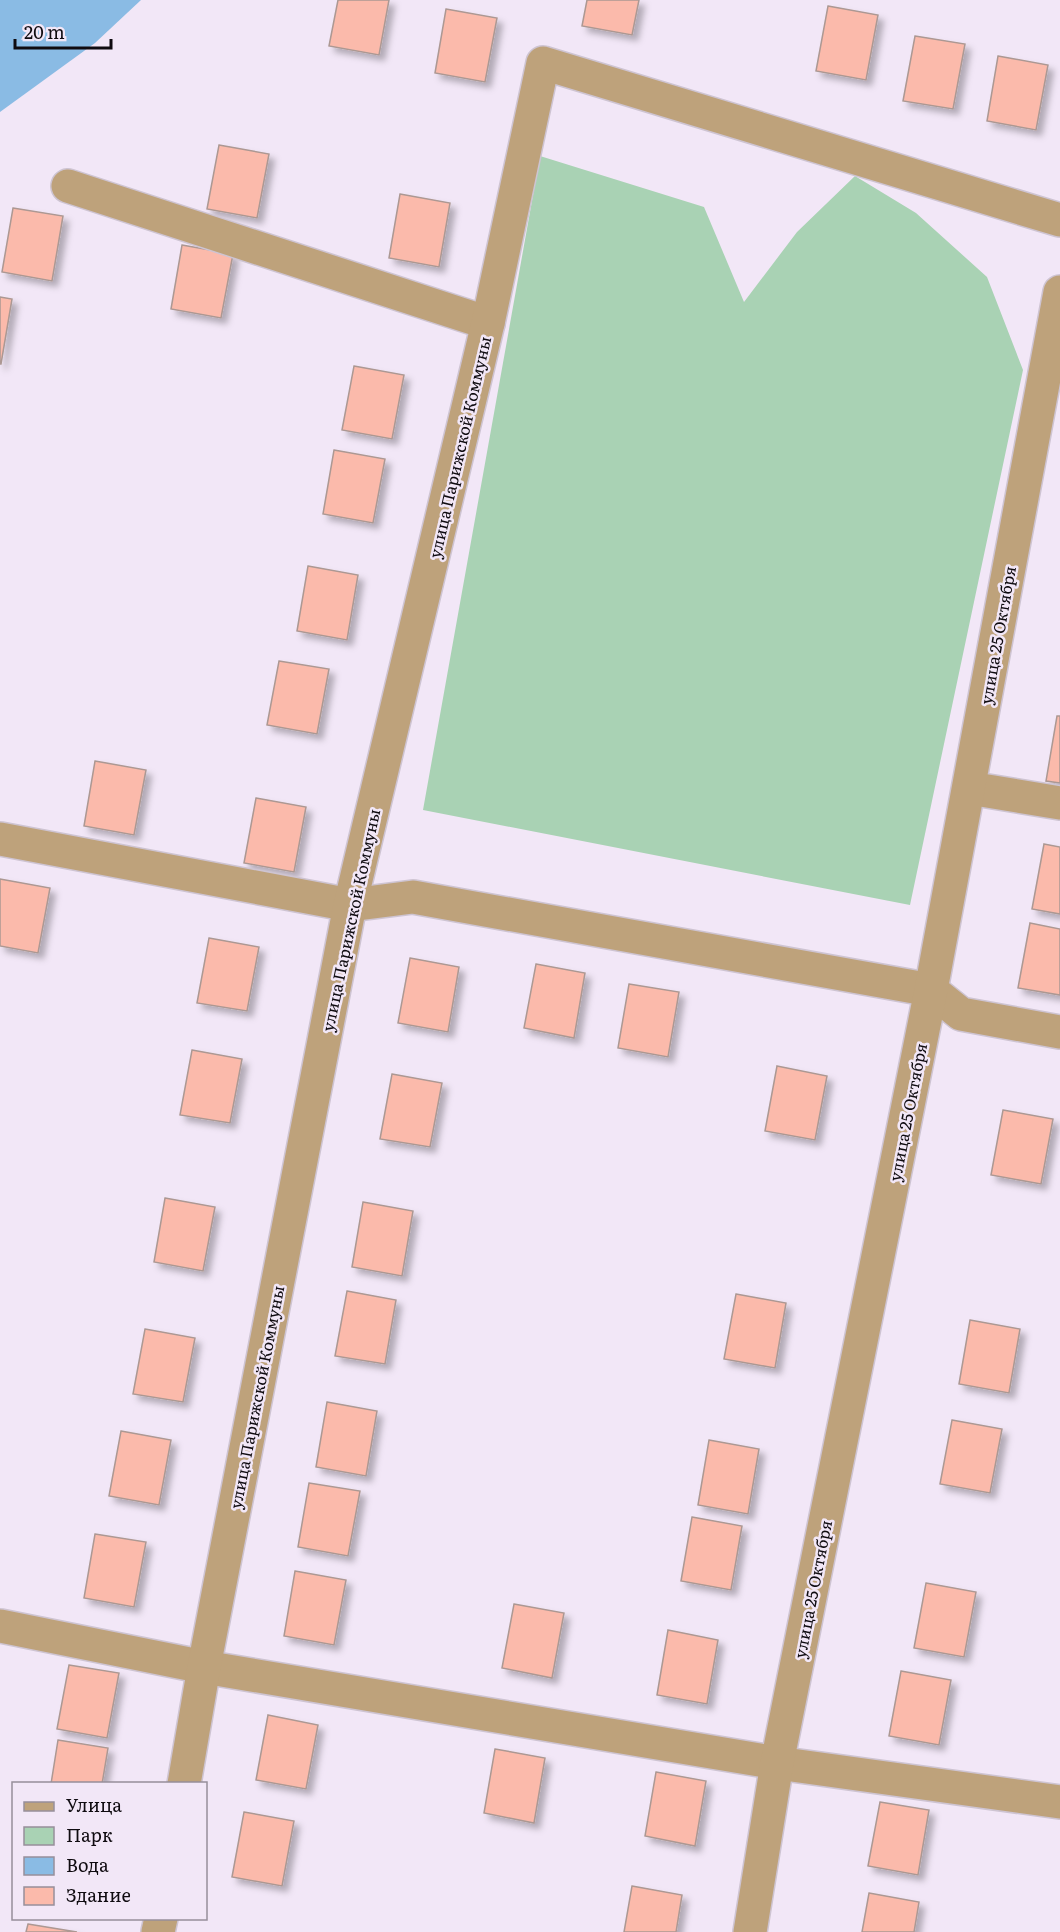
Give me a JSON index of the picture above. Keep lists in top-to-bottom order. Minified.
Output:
{"streets":{"street":["улица Парижской Коммуны","улица 25 Октября"]},"legend":["Улица","Парк","Вода","Здание"],"scale_bar":"20 m"}
